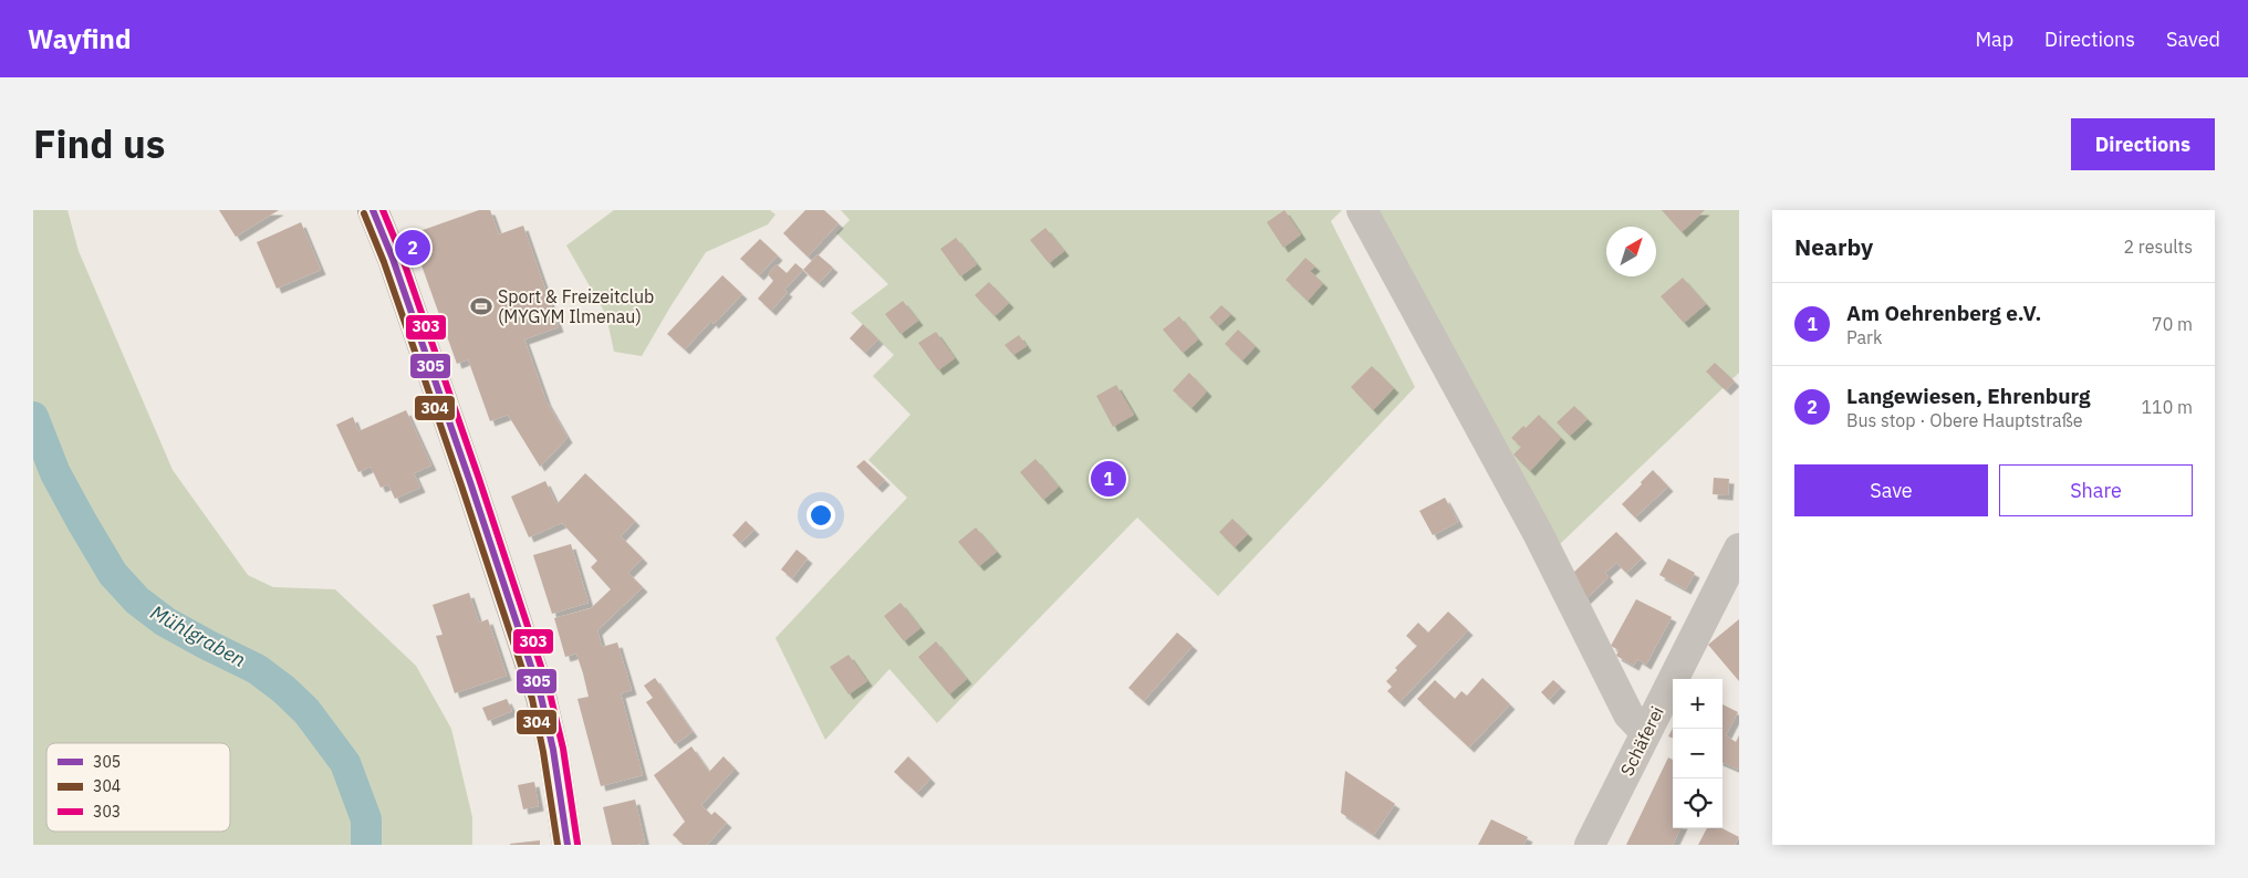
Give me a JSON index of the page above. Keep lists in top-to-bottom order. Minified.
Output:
{"streets":{"street":["Schäferei"]},"water":["Mühlgraben"],"places":{"sports":["Sport & Freizeitclub (MYGYM Ilmenau)"]},"lines":["transit line 305","transit line 303","transit line 304"],"legend":["305","304","303"],"north":"top right","page":{"header":"Wayfind","nav":["Map","Directions","Saved"],"title":"Find us","buttons":["Directions",["Save","Share"]],"heading":["Nearby","2 results"],"pins":["2","1"],"list":[{"mark":"1","name":"Am Oehrenberg e.V.","note":"Park","value":"70 m"},{"mark":"2","name":"Langewiesen, Ehrenburg","note":"Bus stop · Obere Hauptstraße","value":"110 m"}],"map_buttons":["+","−"]}}
